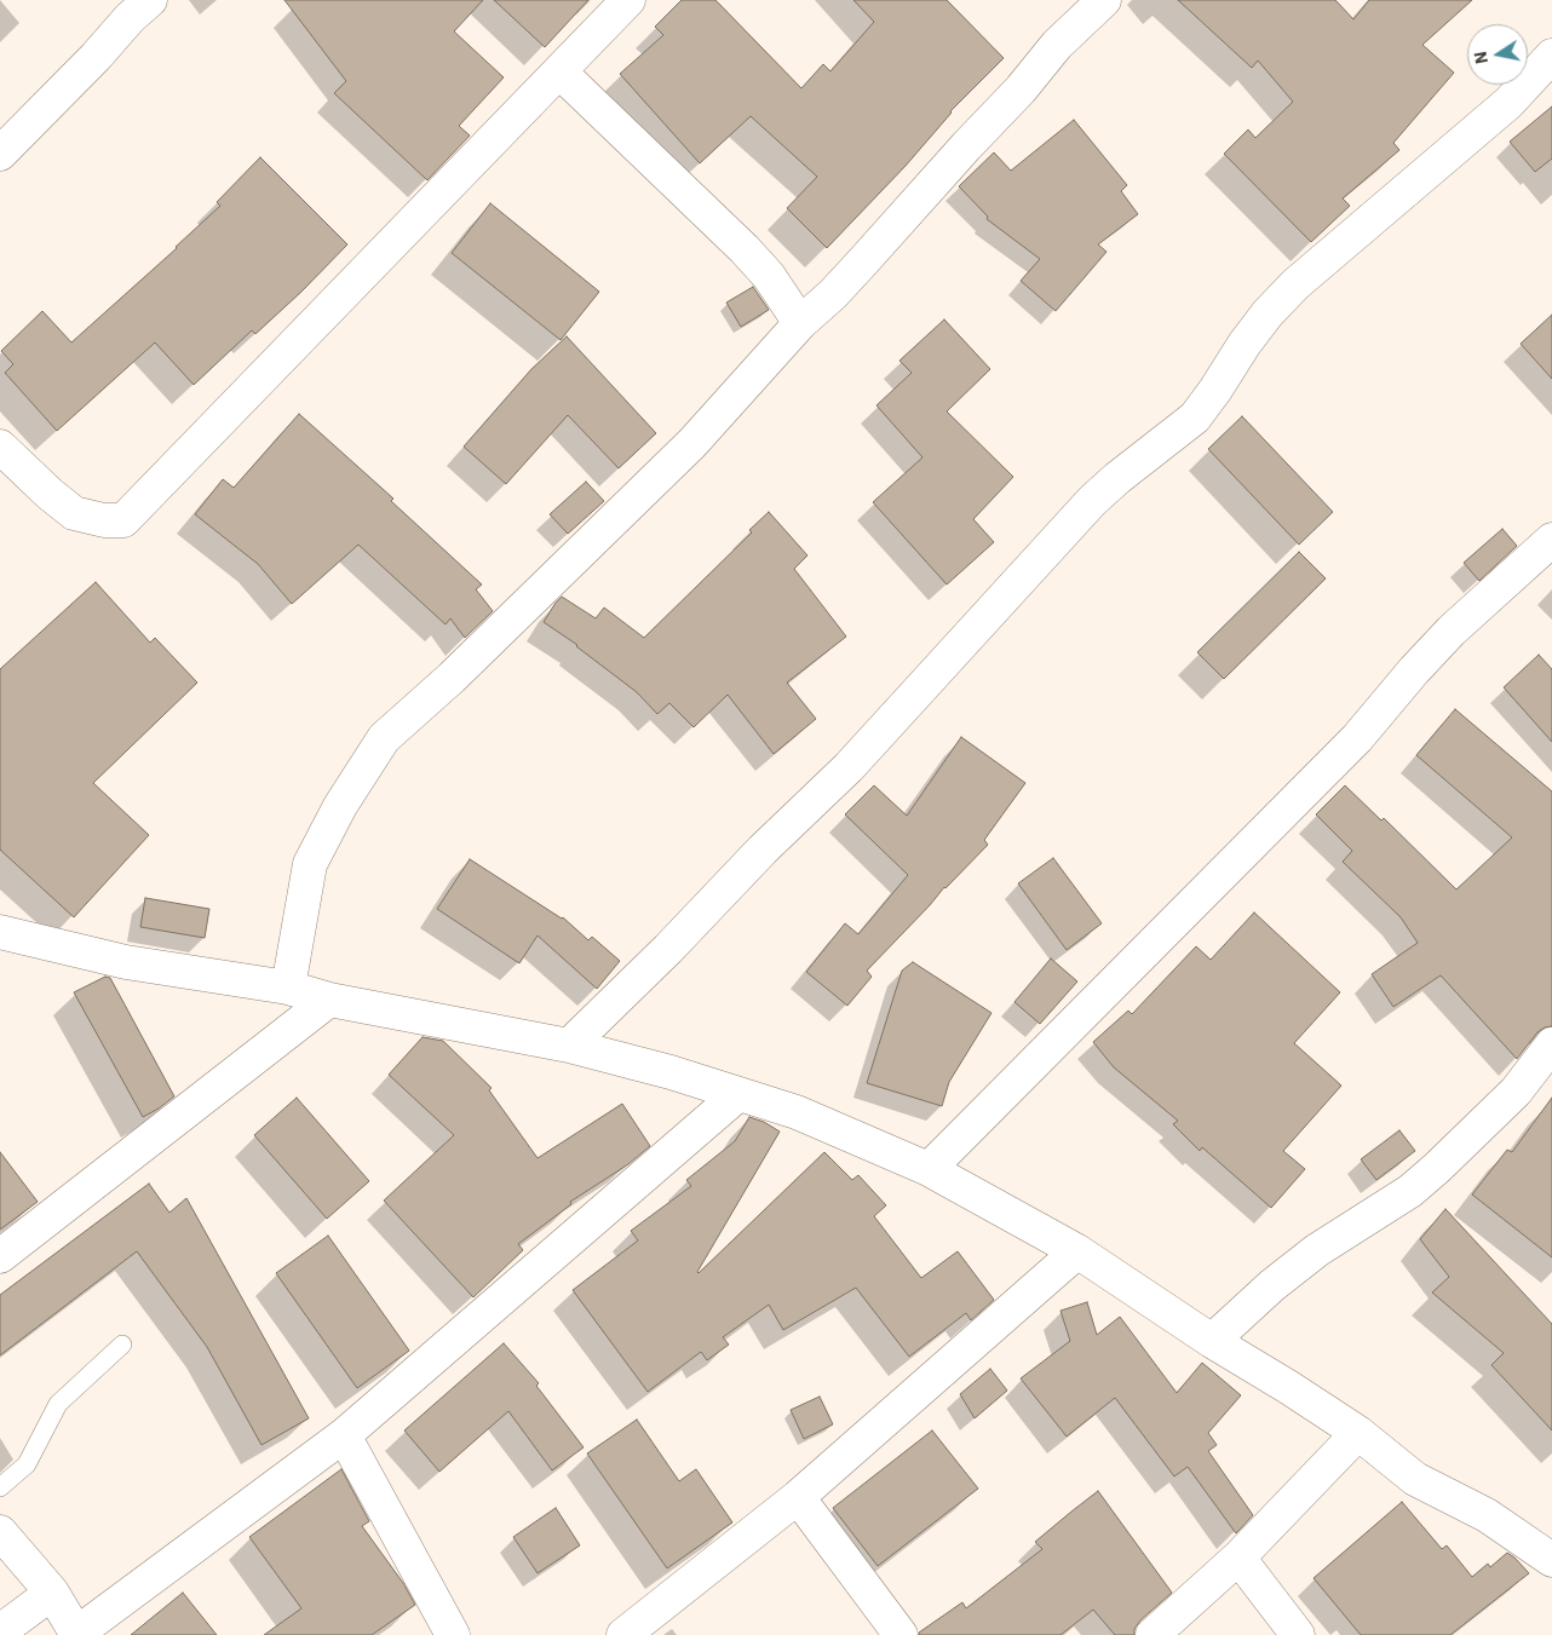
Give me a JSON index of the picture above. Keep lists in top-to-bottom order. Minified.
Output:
{"north":"left"}
